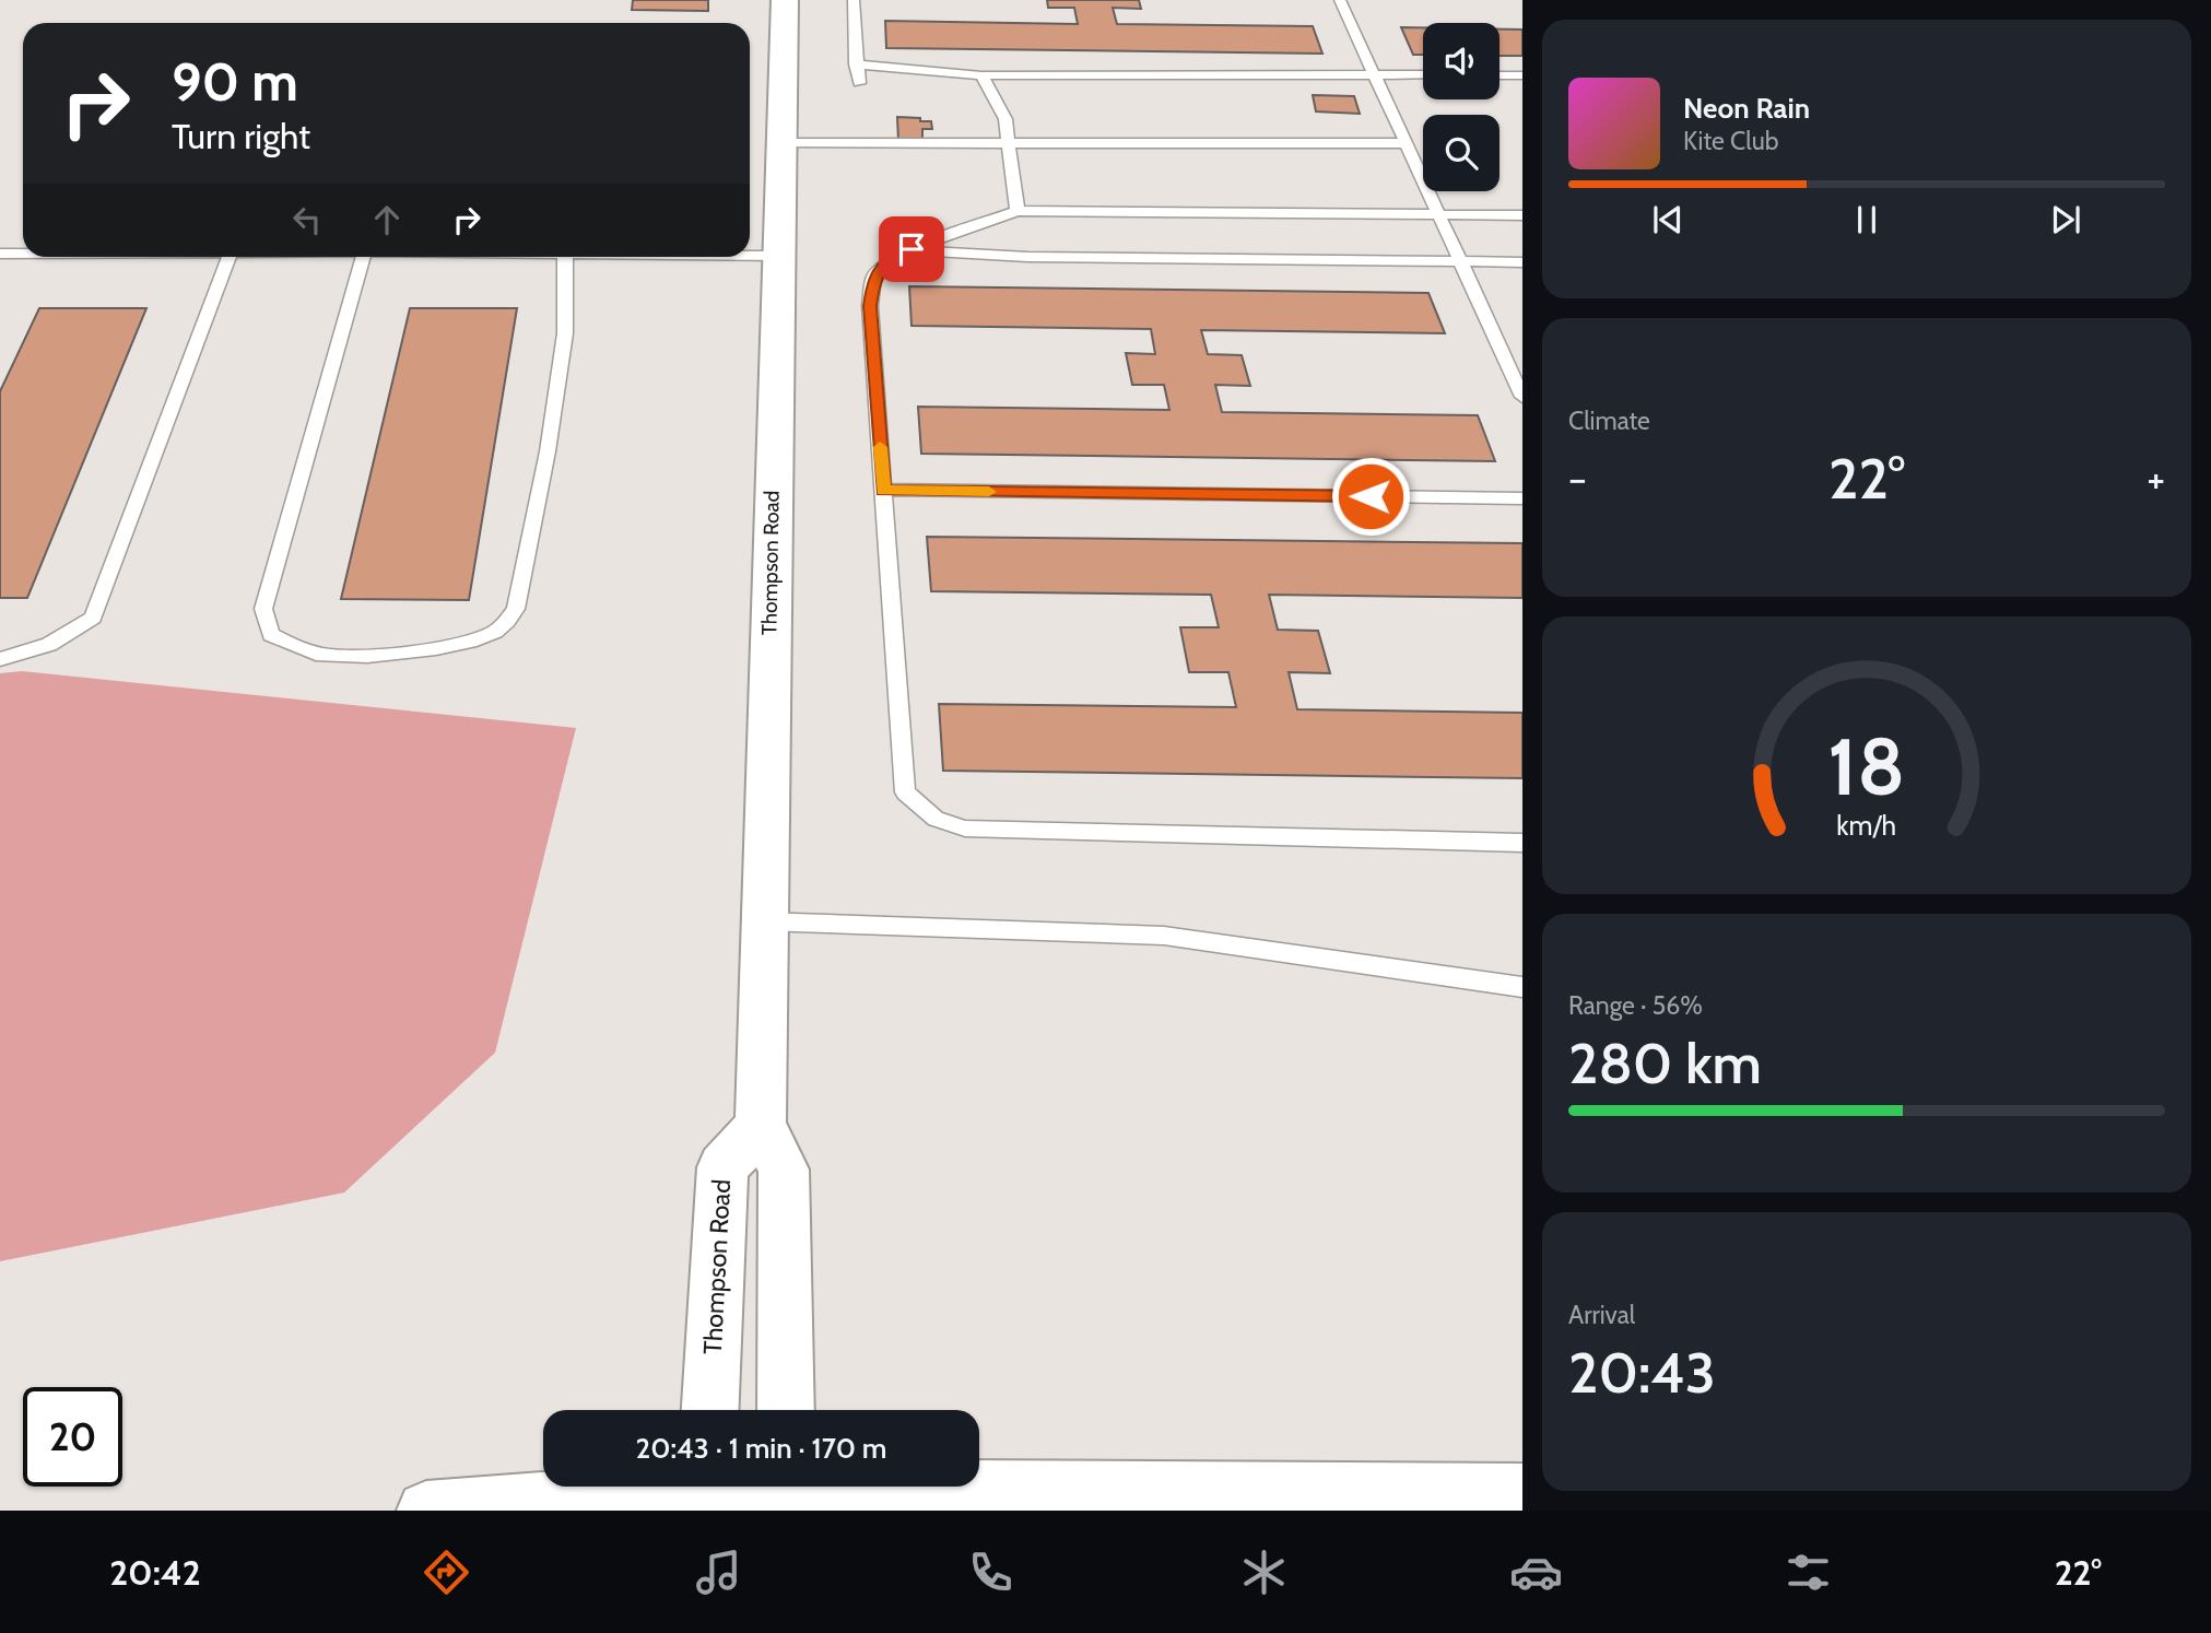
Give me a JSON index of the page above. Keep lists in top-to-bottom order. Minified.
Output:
{"streets":{"main road":["Thompson Road"]},"page":{"turn":["90 m","Turn right"],"song":["Neon Rain","Kite Club"],"tile":["Climate",["Range · 56%","280 km"],["Arrival","20:43"]],"heat":["−","22°","+"],"limit":"20","trip":"20:43 · 1 min · 170 m","tabs":["20:42","22°"],"gauge":["18","km/h"]}}
